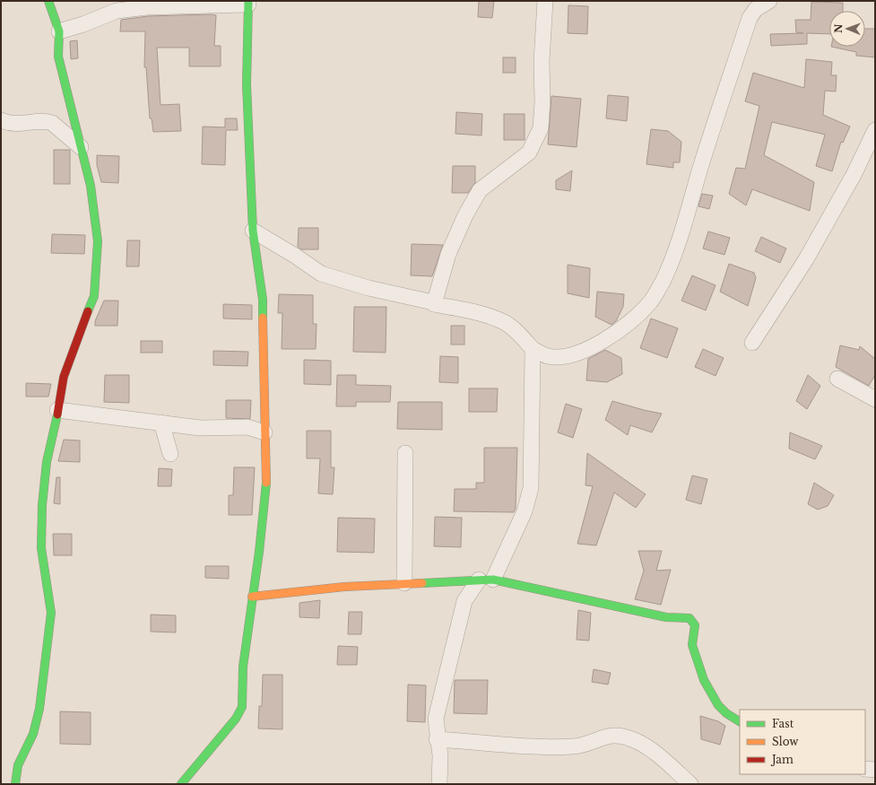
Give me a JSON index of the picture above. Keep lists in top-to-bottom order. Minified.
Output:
{"legend":["Fast","Slow","Jam"],"north":"left"}
